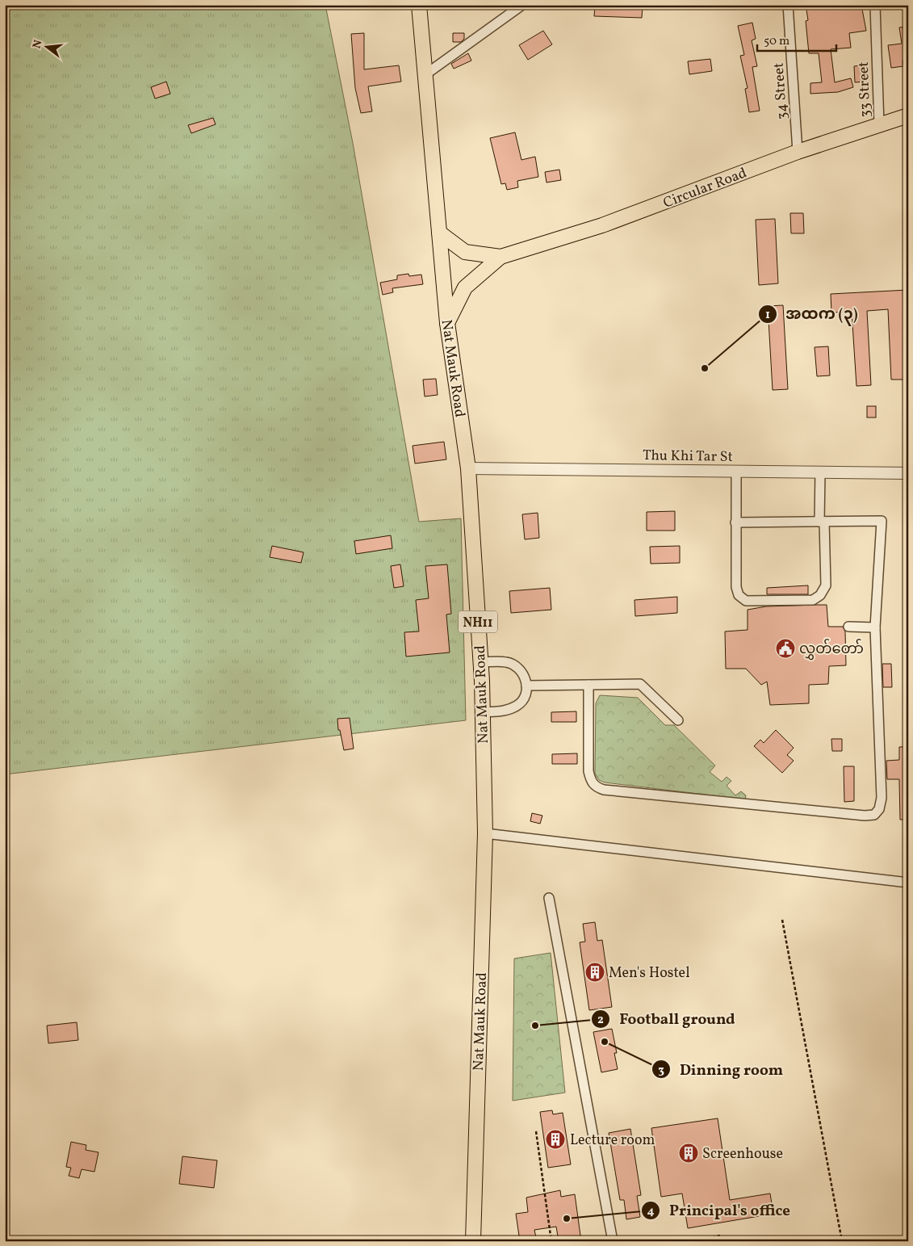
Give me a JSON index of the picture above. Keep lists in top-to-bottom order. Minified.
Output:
{"streets":{"main road":["Circular Road","Nat Mauk Road","NH11"],"street":["33 Street","34 Street","Thu Khi Tar St"]},"crossings":[["33 Street","Circular Road"],["34 Street","Circular Road"],["Nat Mauk Road","Thu Khi Tar St"]],"places":{"other":["အထက (၃)","Football ground","Dinning room","Principal's office"],"public building":["လွှတ်တော်"],"building":["Men's Hostel","Lecture room","Screenhouse"]},"scale_bar":"50 m","north":"left"}
